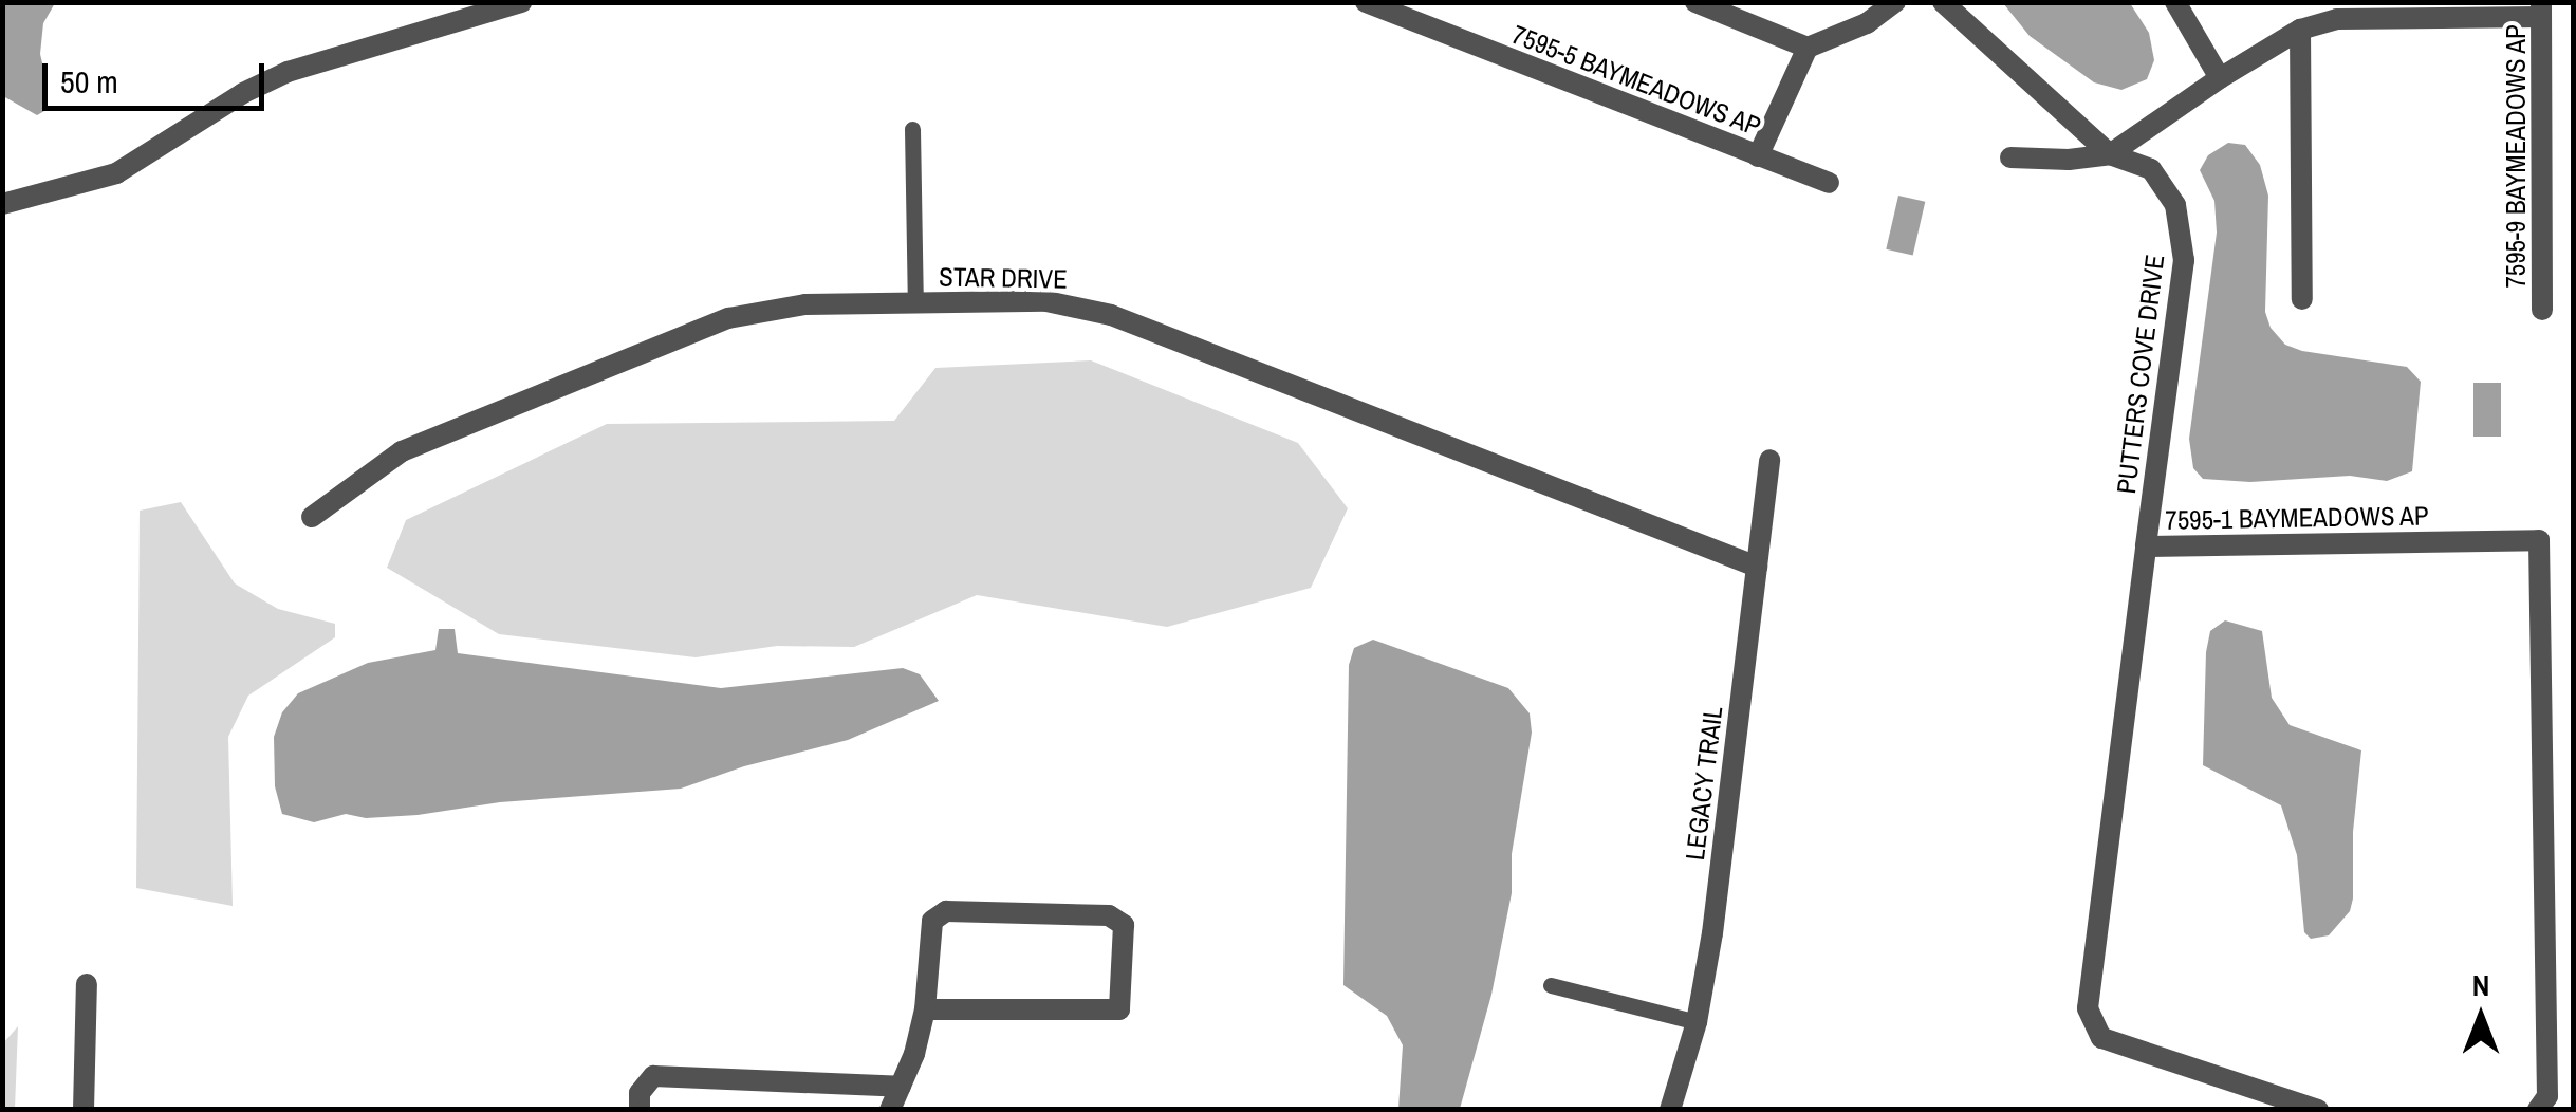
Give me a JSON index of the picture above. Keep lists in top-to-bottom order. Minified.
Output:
{"streets":{"street":["7595-5 BAYMEADOWS AP","7595-9 BAYMEADOWS AP","STAR DRIVE","PUTTERS COVE DRIVE","7595-1 BAYMEADOWS AP","LEGACY TRAIL"]},"crossings":[["STAR DRIVE","LEGACY TRAIL"],["PUTTERS COVE DRIVE","7595-1 BAYMEADOWS AP"]],"scale_bar":"50 m","north":"top"}
